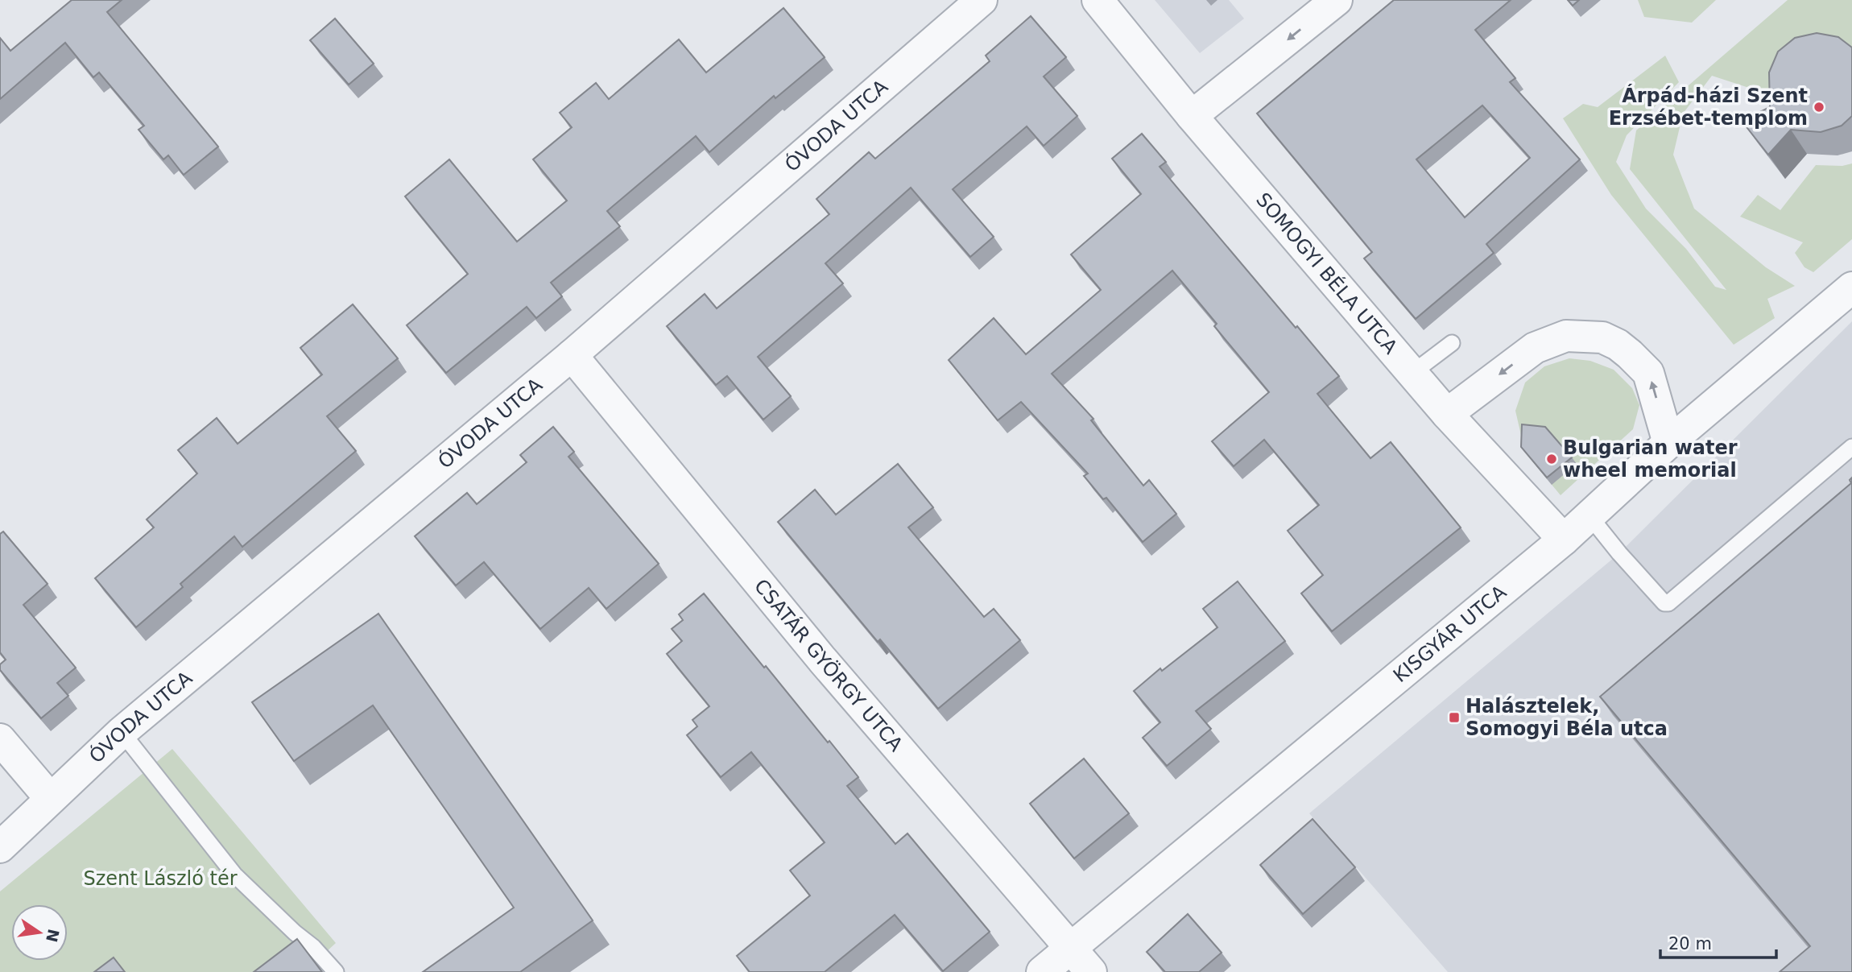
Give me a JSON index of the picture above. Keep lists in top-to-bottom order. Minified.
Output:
{"streets":{"street":["ÓVODA UTCA","SOMOGYI BÉLA UTCA","KISGYÁR UTCA","CSATÁR GYÖRGY UTCA"]},"crossings":[["ÓVODA UTCA","CSATÁR GYÖRGY UTCA"],["SOMOGYI BÉLA UTCA","KISGYÁR UTCA"],["KISGYÁR UTCA","CSATÁR GYÖRGY UTCA"]],"parks":["Szent László tér"],"places":{"other":["Árpád-házi Szent Erzsébet-templom","Bulgarian water wheel memorial"],"transit":["Halásztelek, Somogyi Béla utca"]},"scale_bar":"20 m","north":"right"}
